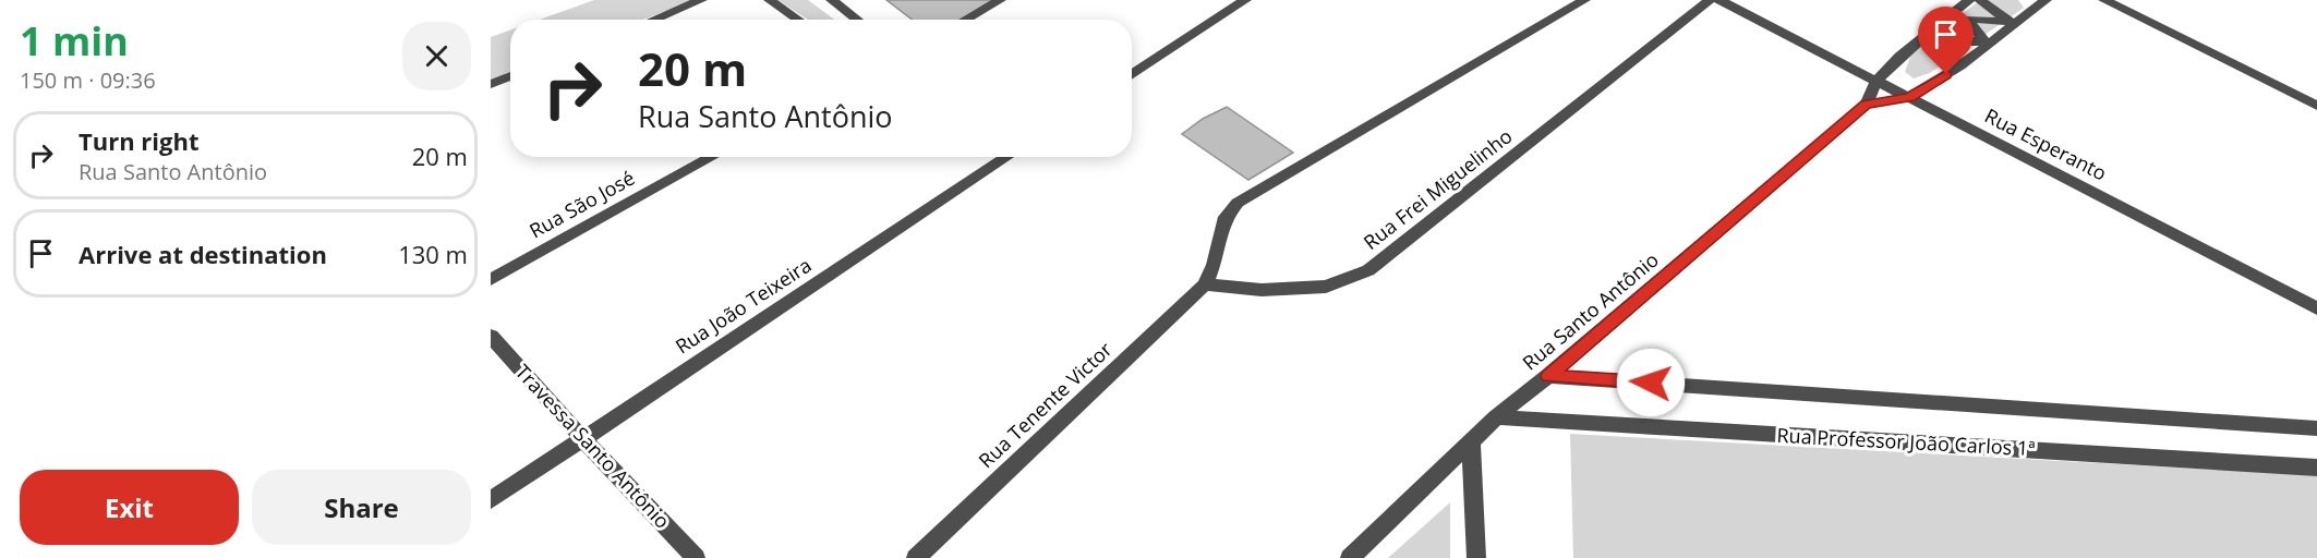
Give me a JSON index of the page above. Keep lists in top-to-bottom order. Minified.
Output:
{"streets":{"street":["Rua Esperanto","Rua Frei Miguelinho","Rua São José","Rua João Teixeira","Rua Santo Antônio","Rua Tenente Victor","Rua Professor João Carlos 1ª","Travessa Santo Antônio"]},"crossings":[["Rua Esperanto","Rua Santo Antônio"],["Rua Frei Miguelinho","Rua Tenente Victor"],["Rua João Teixeira","Travessa Santo Antônio"],["Rua Santo Antônio","Rua Professor João Carlos 1ª"]],"page":{"heading":["1 min","150 m · 09:36"],"turn":["20 m","Rua Santo Antônio"],"list":[{"name":"Turn right","note":"Rua Santo Antônio","value":"20 m"},{"name":"Arrive at destination","value":"130 m"}],"buttons":["Exit","Share"]}}
